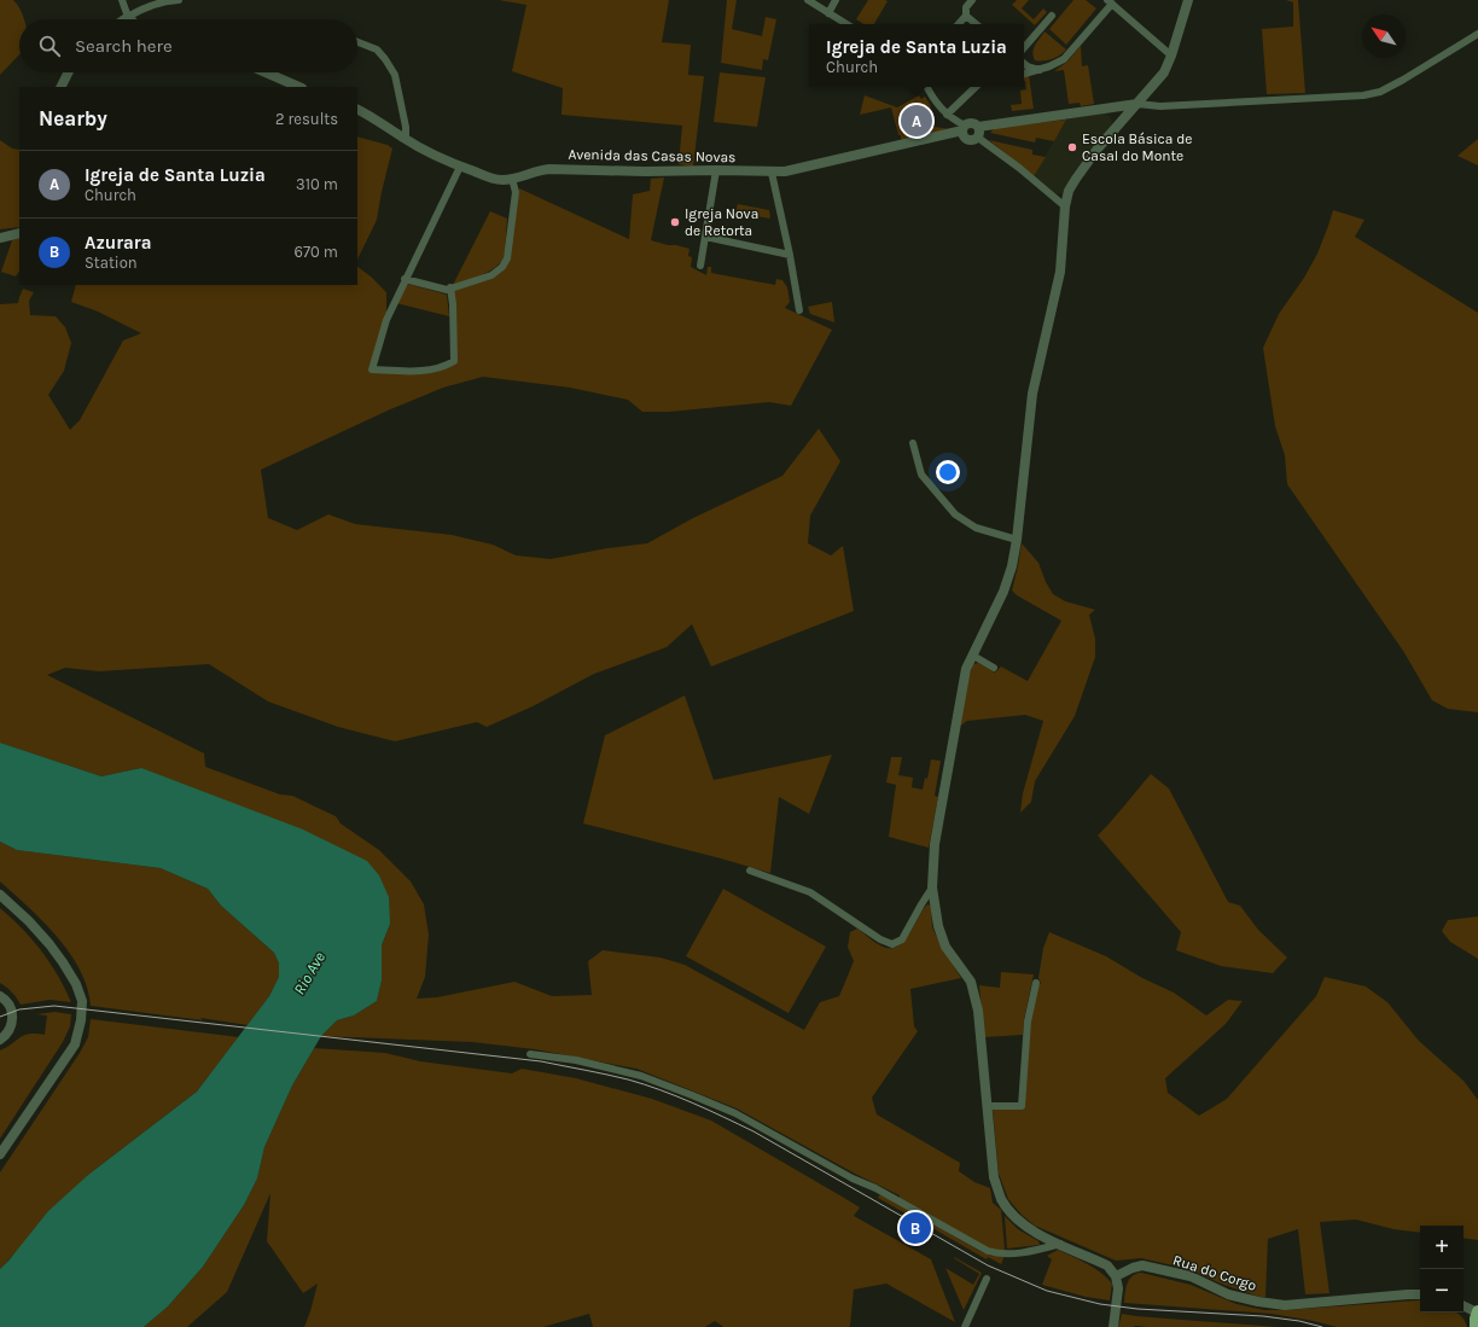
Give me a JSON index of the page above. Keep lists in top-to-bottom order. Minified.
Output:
{"streets":{"street":["Avenida das Casas Novas","Rua do Corgo"]},"water":["Rio Ave"],"places":["Escola Básica de Casal do Monte","Igreja Nova de Retorta"],"north":"top left","page":{"search":"Search here","popup":["Igreja de Santa Luzia","Church"],"heading":["Nearby","2 results"],"pins":["A","B"],"list":[{"mark":"A","name":"Igreja de Santa Luzia","note":"Church","value":"310 m"},{"mark":"B","name":"Azurara","note":"Station","value":"670 m"}],"map_buttons":["+","−"]}}
